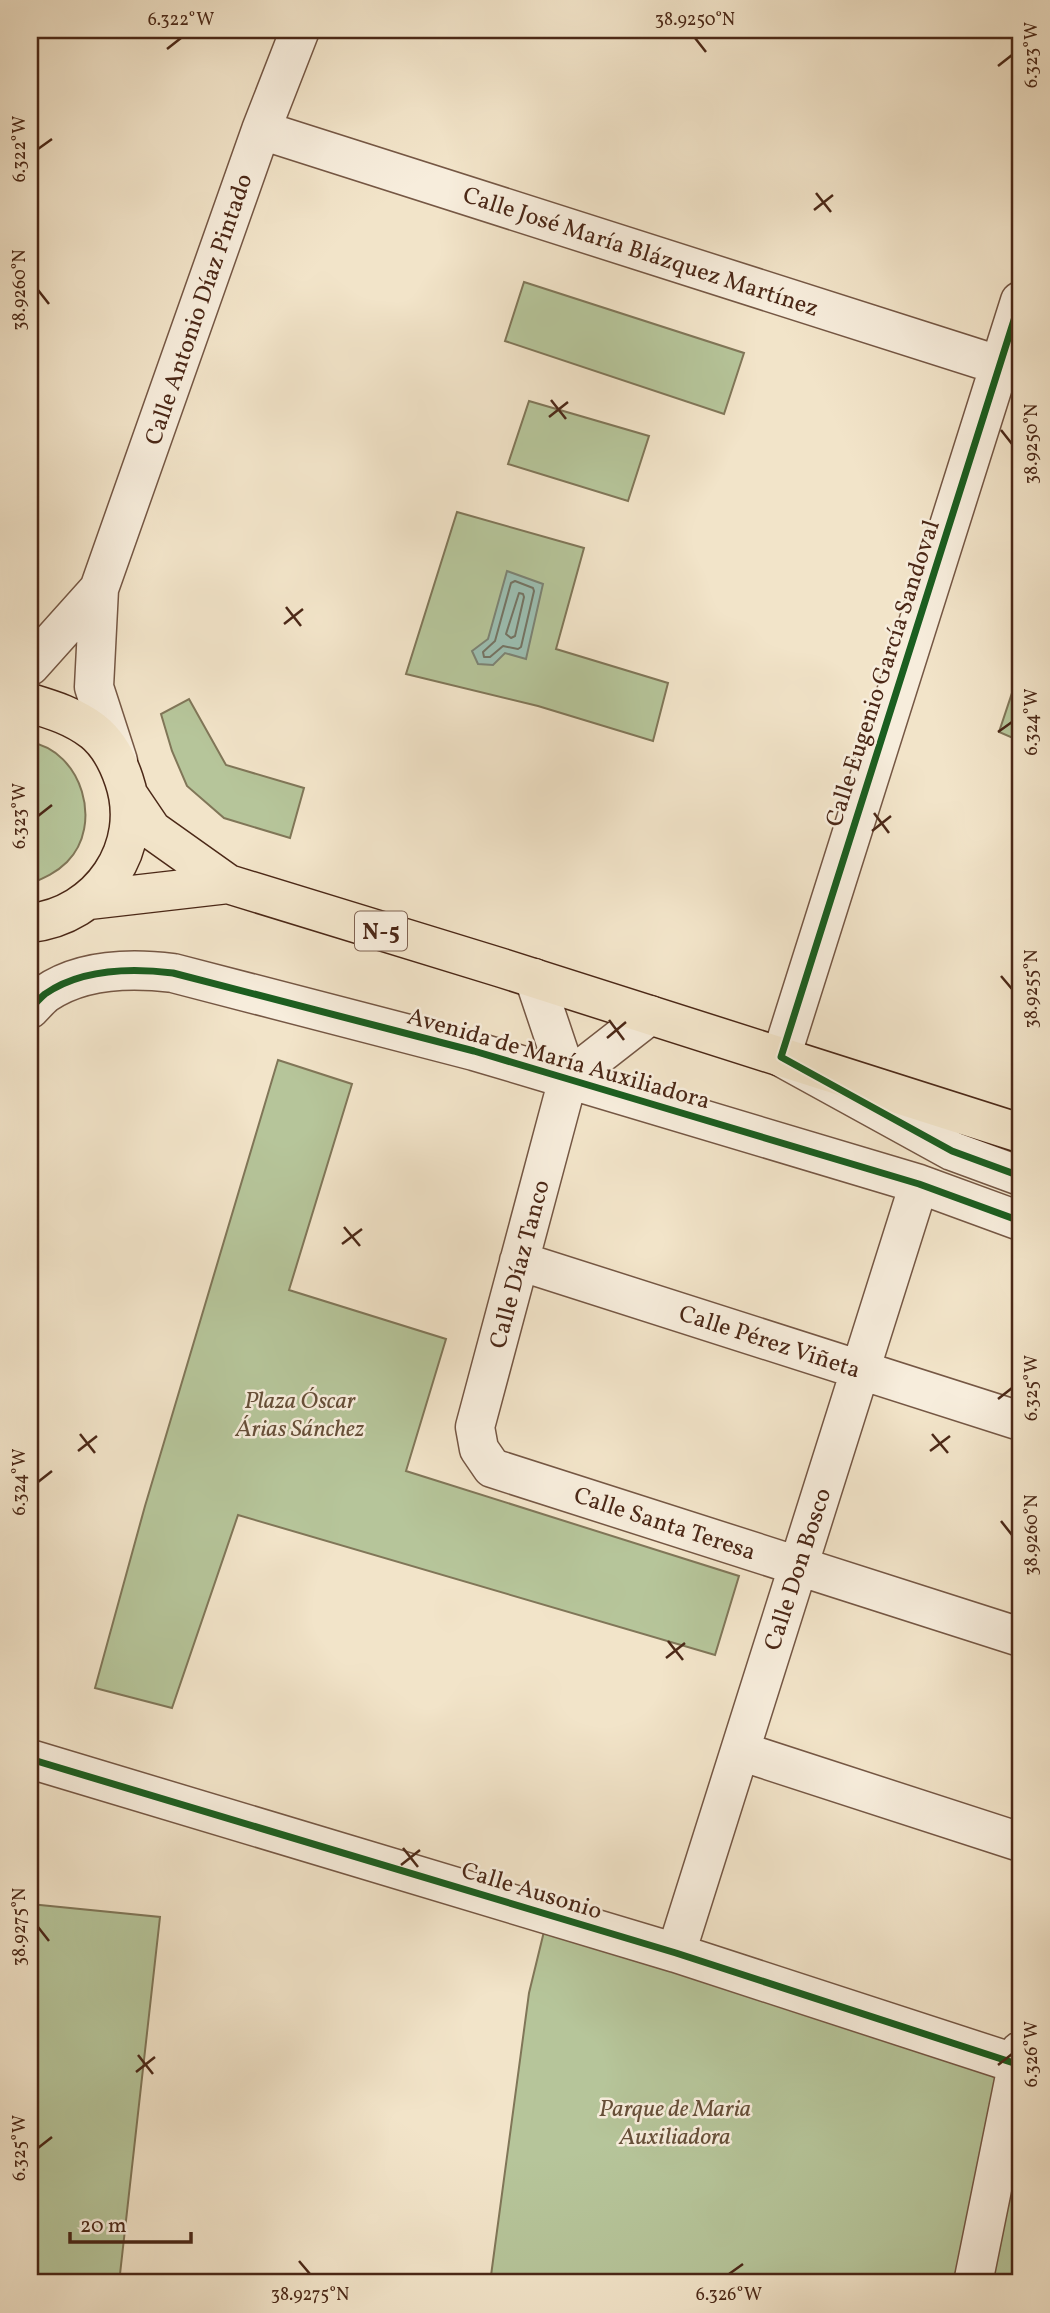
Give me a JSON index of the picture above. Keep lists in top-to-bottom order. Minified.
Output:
{"streets":{"highway":["N-5"],"street":["Calle José María Blázquez Martínez","Calle Antonio Díaz Pintado","Calle Eugenio García Sandoval","Avenida de María Auxiliadora","Calle Díaz Tanco","Calle Pérez Viñeta","Calle Santa Teresa","Calle Don Bosco","Calle Ausonio"]},"crossings":[["Calle José María Blázquez Martínez","Calle Antonio Díaz Pintado"],["Calle José María Blázquez Martínez","Calle Eugenio García Sandoval"],["Calle Antonio Díaz Pintado","N-5"],["Calle Eugenio García Sandoval","N-5"],["Avenida de María Auxiliadora","Calle Díaz Tanco"],["Avenida de María Auxiliadora","Calle Don Bosco"],["Calle Díaz Tanco","Calle Pérez Viñeta"],["Calle Díaz Tanco","Calle Santa Teresa"],["Calle Pérez Viñeta","Calle Don Bosco"],["Calle Santa Teresa","Calle Don Bosco"],["Calle Don Bosco","Calle Ausonio"]],"parks":["Plaza Óscar Árias Sánchez","Parque de Maria Auxiliadora"],"scale_bar":"20 m","coordinates":["6.322°W","38.9250°N","6.323°W","38.9260°N","6.324°W","38.9255°N","6.325°W","38.9275°N","6.326°W"]}
